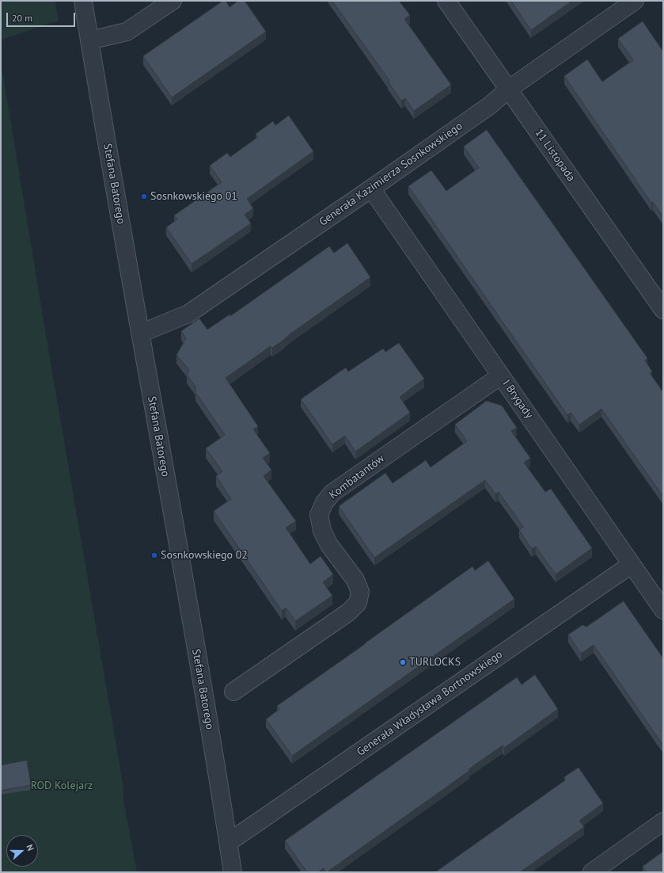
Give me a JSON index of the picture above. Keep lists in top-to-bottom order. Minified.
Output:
{"streets":{"street":["11 Listopada","Generała Kazimierza Sosnkowskiego","Stefana Batorego","I Brygady","Kombatantów","Generała Władysława Bortnowskiego"]},"crossings":[["11 Listopada","Generała Kazimierza Sosnkowskiego"],["Generała Kazimierza Sosnkowskiego","Stefana Batorego"],["Generała Kazimierza Sosnkowskiego","I Brygady"],["Stefana Batorego","Generała Władysława Bortnowskiego"],["I Brygady","Kombatantów"],["I Brygady","Generała Władysława Bortnowskiego"]],"parks":["ROD Kolejarz"],"places":["Sosnkowskiego 01","Sosnkowskiego 02","TURLOCKS"],"scale_bar":"20 m","north":"right"}
